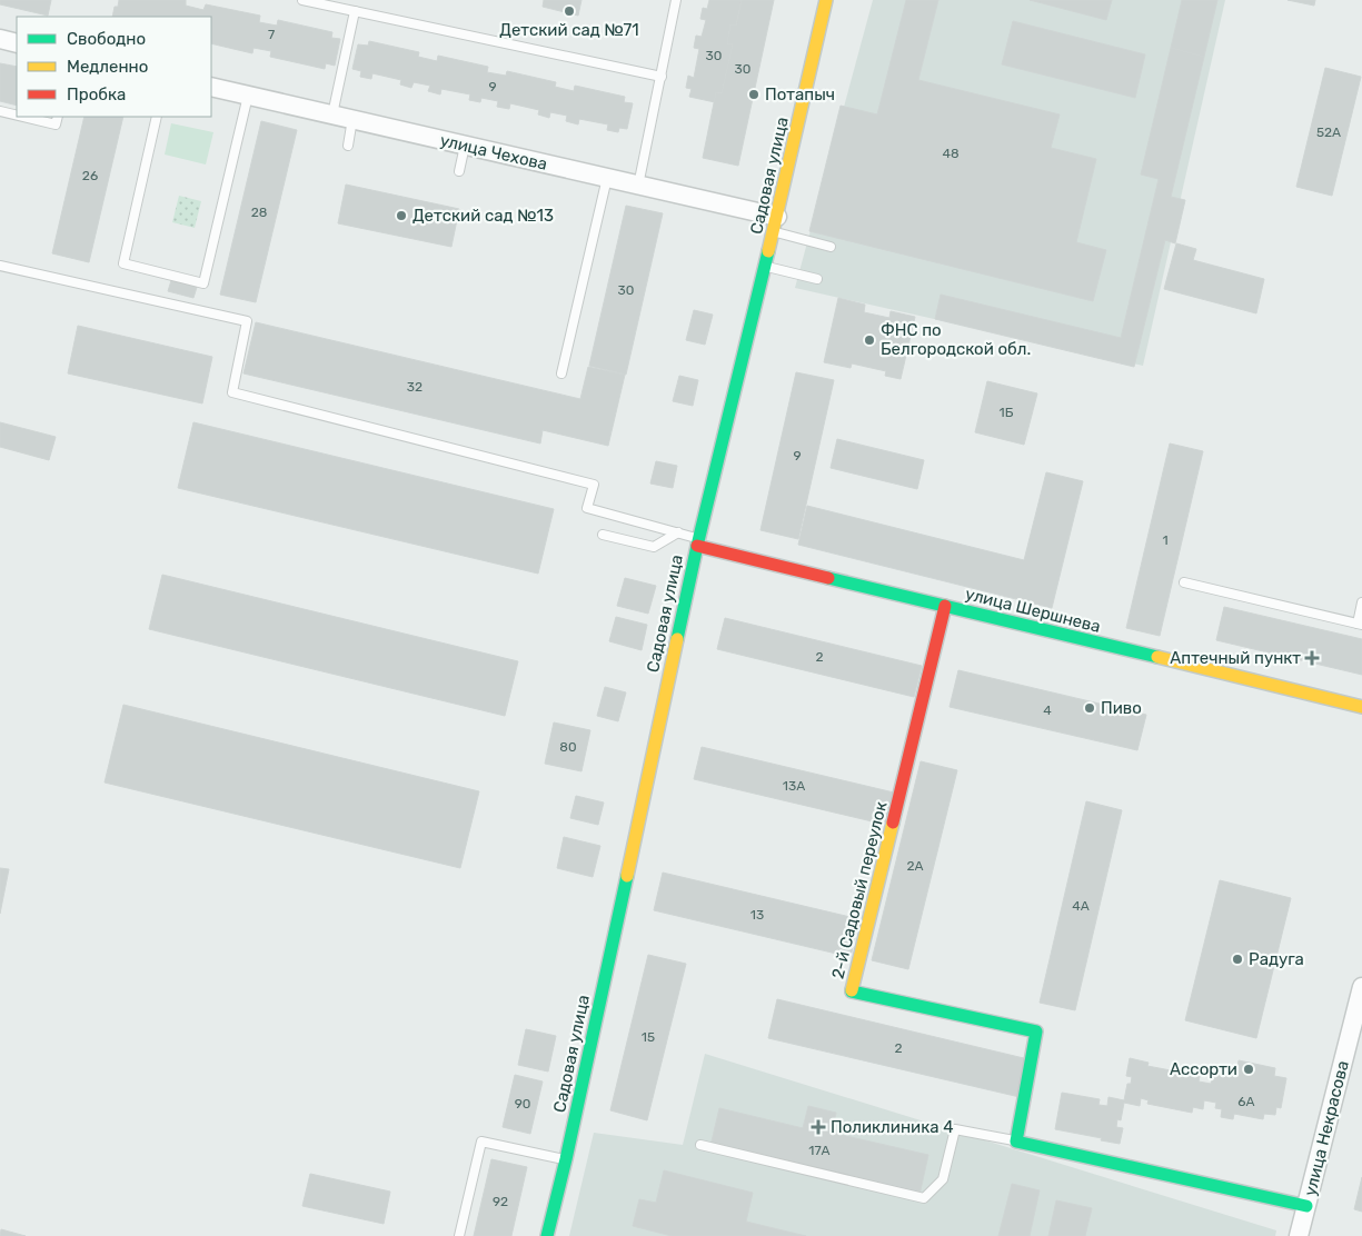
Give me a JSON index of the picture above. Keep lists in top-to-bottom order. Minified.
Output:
{"streets":{"street":["улица Чехова","Садовая улица","улица Шершнева","2-й Садовый переулок","улица Некрасова"]},"crossings":[["улица Чехова","Садовая улица"],["Садовая улица","улица Шершнева"],["улица Шершнева","2-й Садовый переулок"]],"places":{"other":["Детский сад №71","Потапыч","Детский сад №13","ФНС по Белгородской обл.","Пиво","Радуга","Ассорти"],"health":["Аптечный пункт","Поликлиника 4"]},"house_numbers":["7","30","30","9","52А","48","26","28","30","32","1Б","9","1","2","4","80","13А","2А","4А","13","15","2","6А","90","17А","92"],"legend":["Свободно","Медленно","Пробка"]}
